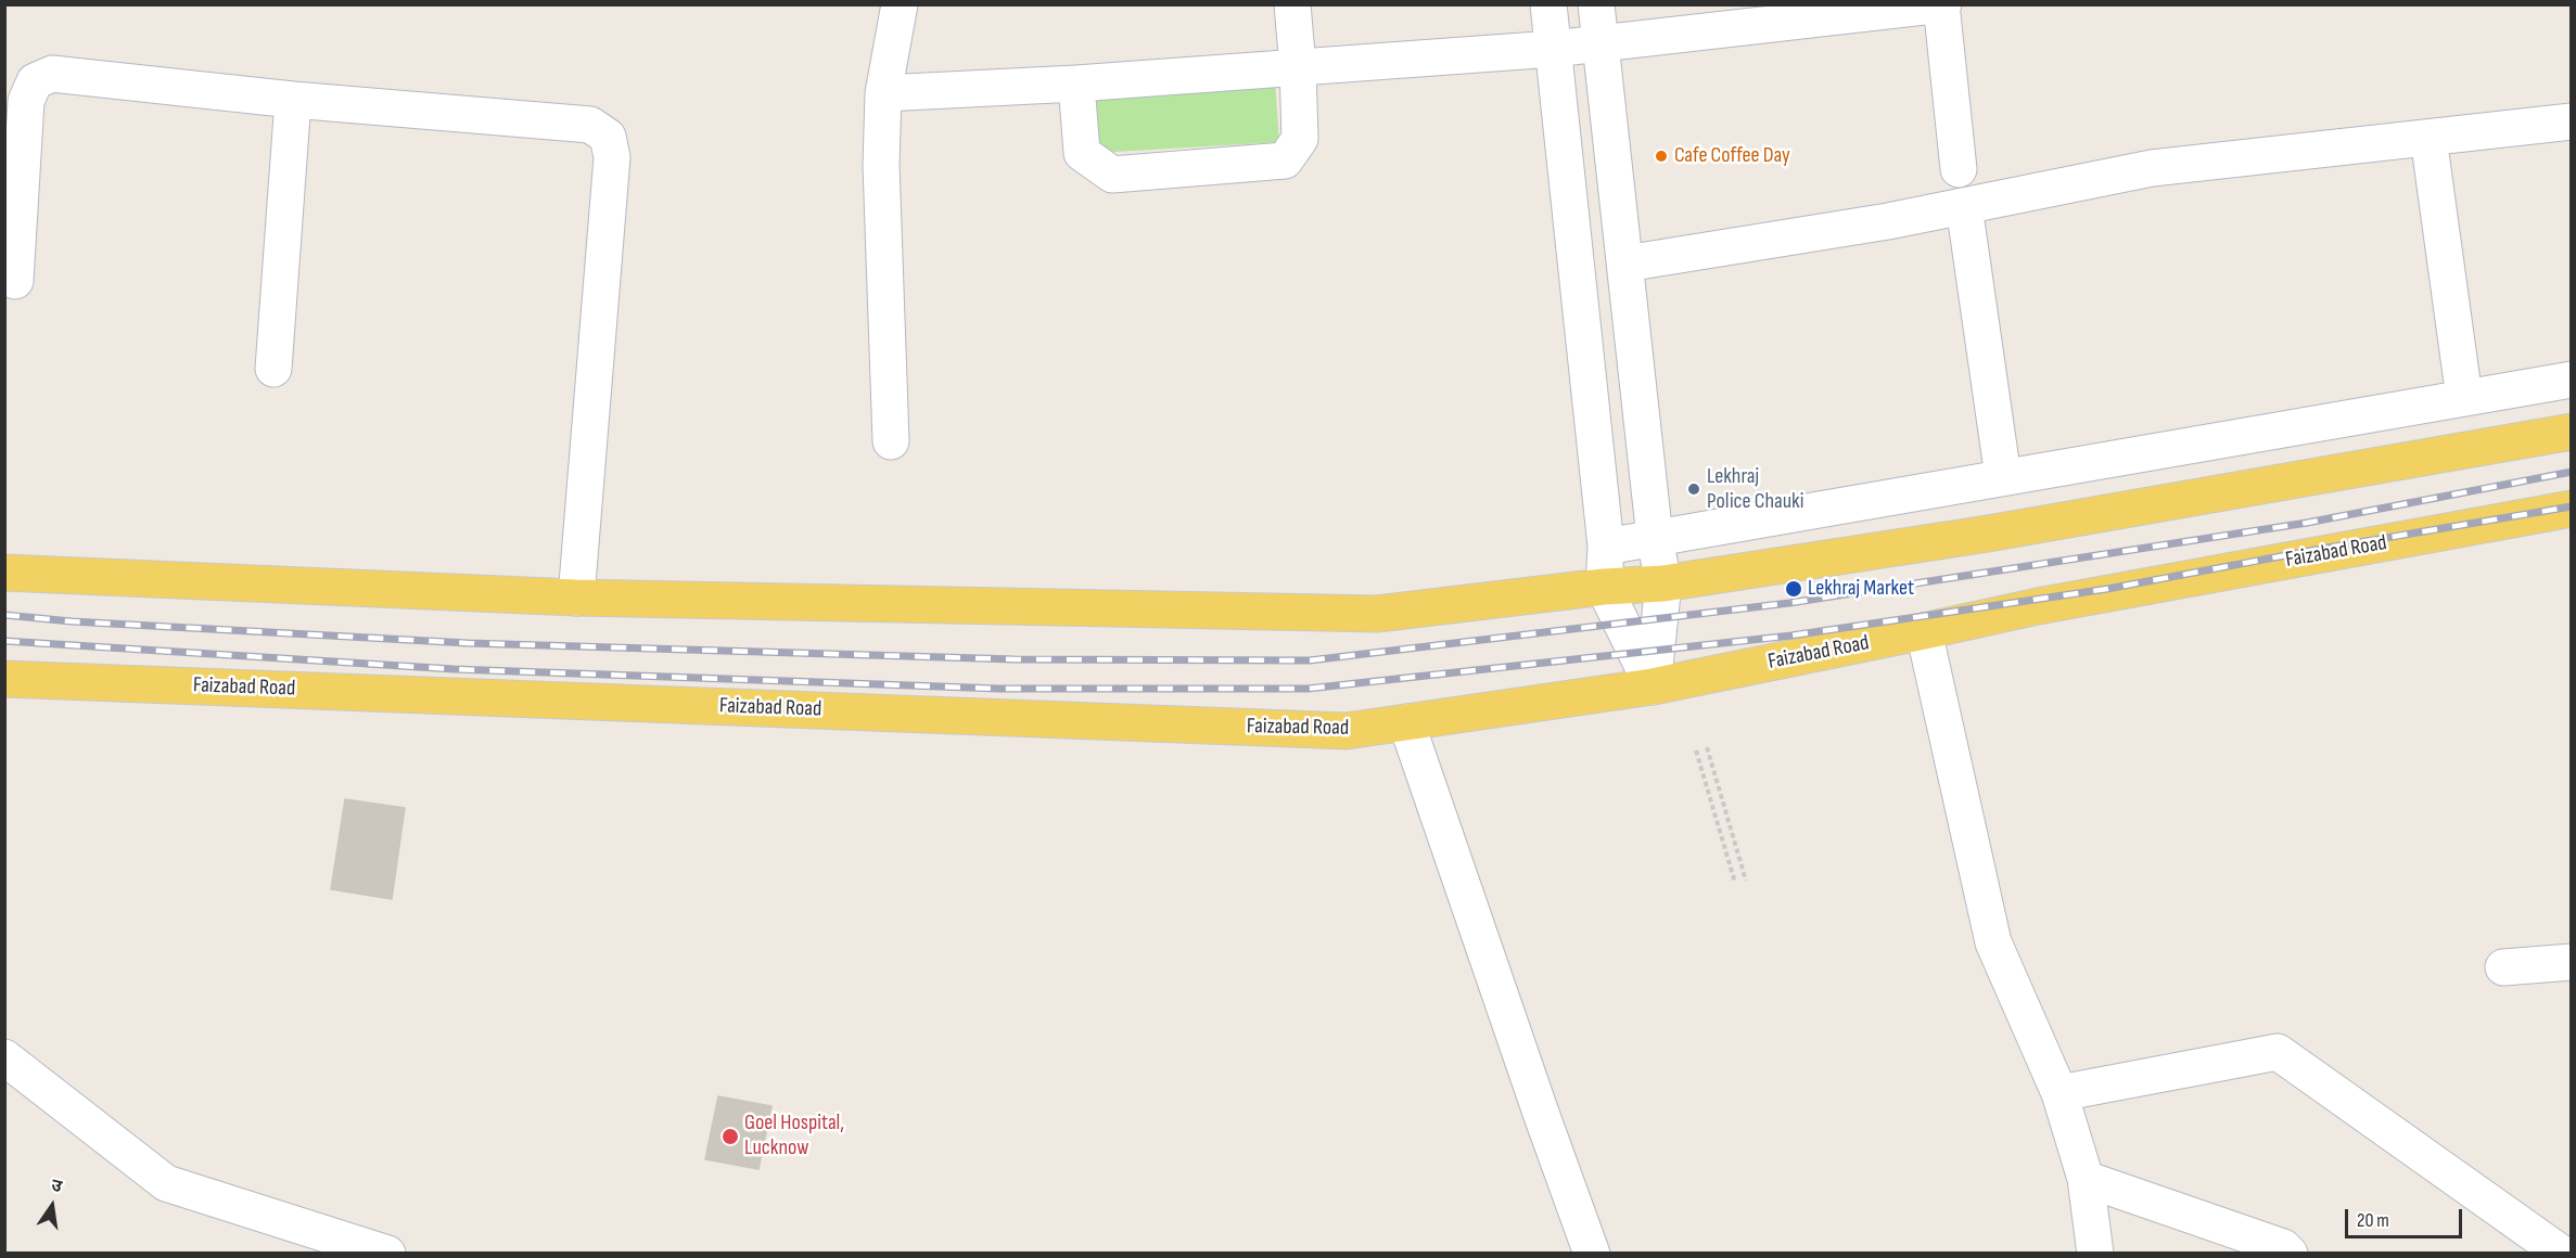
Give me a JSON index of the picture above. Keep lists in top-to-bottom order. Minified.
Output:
{"streets":{"main road":["Faizabad Road"]},"places":["Cafe Coffee Day","Lekhraj Police Chauki","Lekhraj Market","Goel Hospital, Lucknow"],"scale_bar":"20 m","north":"top"}
